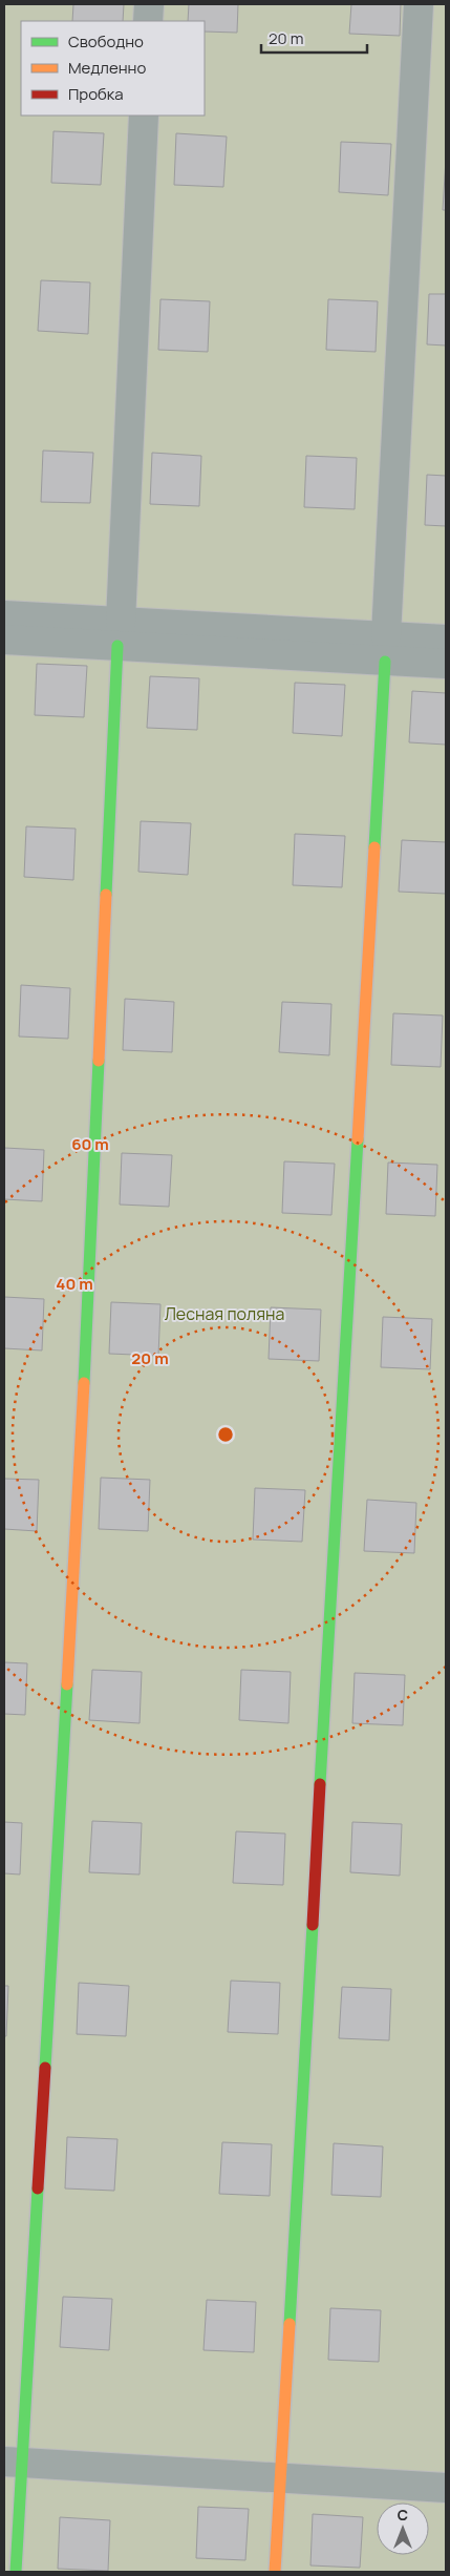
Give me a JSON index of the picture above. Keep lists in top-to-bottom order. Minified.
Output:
{"parks":["Лесная поляна"],"legend":["Свободно","Медленно","Пробка"],"scale_bar":"20 m","north":"top","rings":["60 m","40 m","20 m"]}
